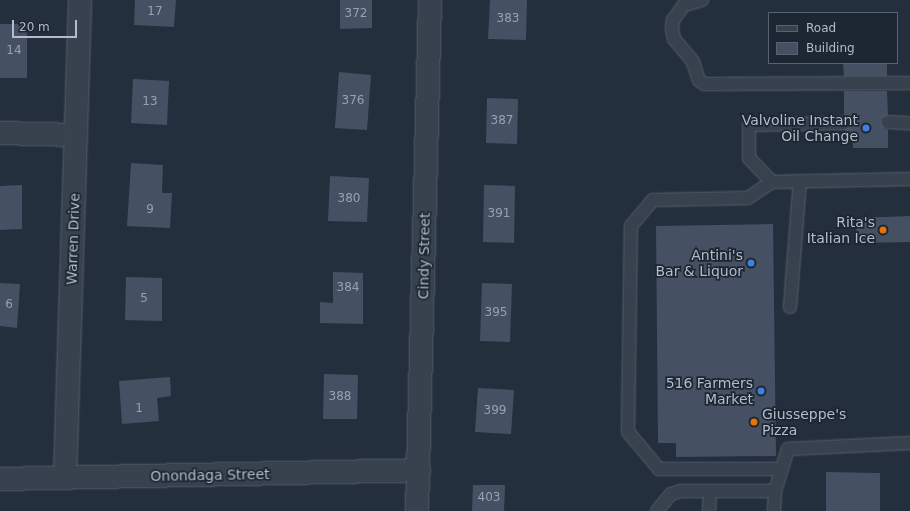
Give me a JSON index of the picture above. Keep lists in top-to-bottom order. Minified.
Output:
{"streets":{"street":["Warren Drive","Cindy Street","Onondaga Street"]},"crossings":[["Warren Drive","Onondaga Street"],["Cindy Street","Onondaga Street"]],"places":["Valvoline Instant Oil Change","Rita's Italian Ice","Antini's Bar & Liquor","516 Farmers Market","Giusseppe's Pizza"],"house_numbers":["17","372","383","14","376","13","387","380","9","391","384","5","6","395","388","1","399","403"],"legend":["Road","Building"],"scale_bar":"20 m"}
